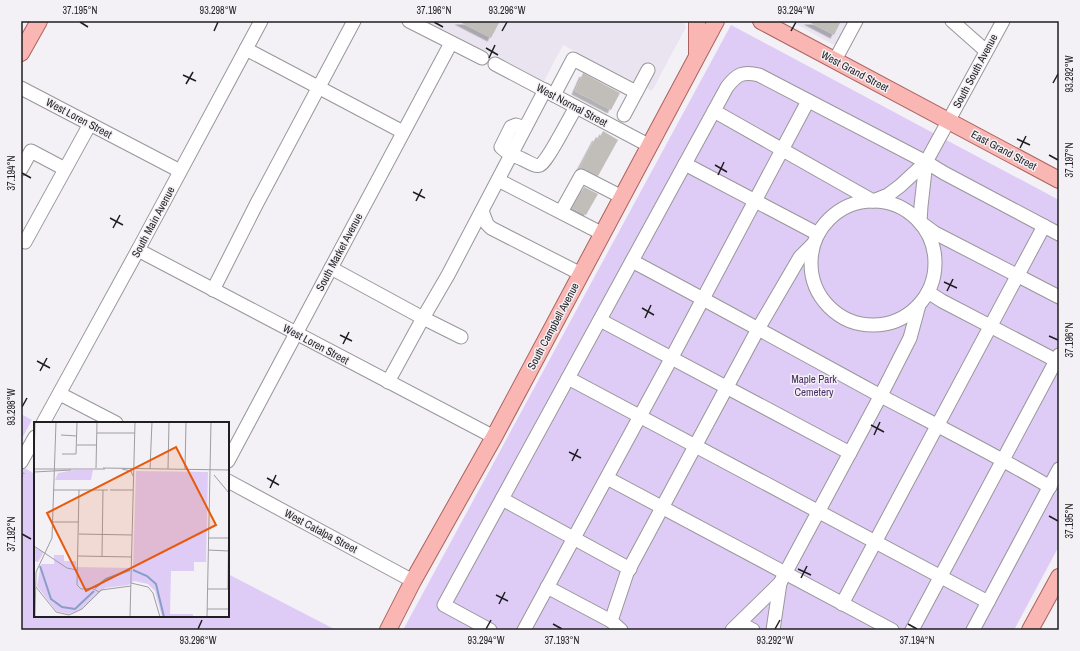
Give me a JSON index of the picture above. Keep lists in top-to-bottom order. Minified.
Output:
{"streets":{"main road":["West Grand Street","East Grand Street","South Campbell Avenue"],"street":["South South Avenue","West Normal Street","West Loren Street","South Main Avenue","South Market Avenue","West Catalpa Street"]},"crossings":[["West Grand Street","South South Avenue"],["West Grand Street","East Grand Street"],["South South Avenue","East Grand Street"],["West Normal Street","South Campbell Avenue"],["West Loren Street","South Main Avenue"],["West Loren Street","South Market Avenue"],["West Loren Street","South Campbell Avenue"],["South Campbell Avenue","West Catalpa Street"]],"parks":["Maple Park Cemetery"],"coordinates":["37.195°N","93.298°W","37.196°N","93.296°W","93.294°W","93.292°W","37.197°N","37.194°N","37.192°N","37.193°N"]}
